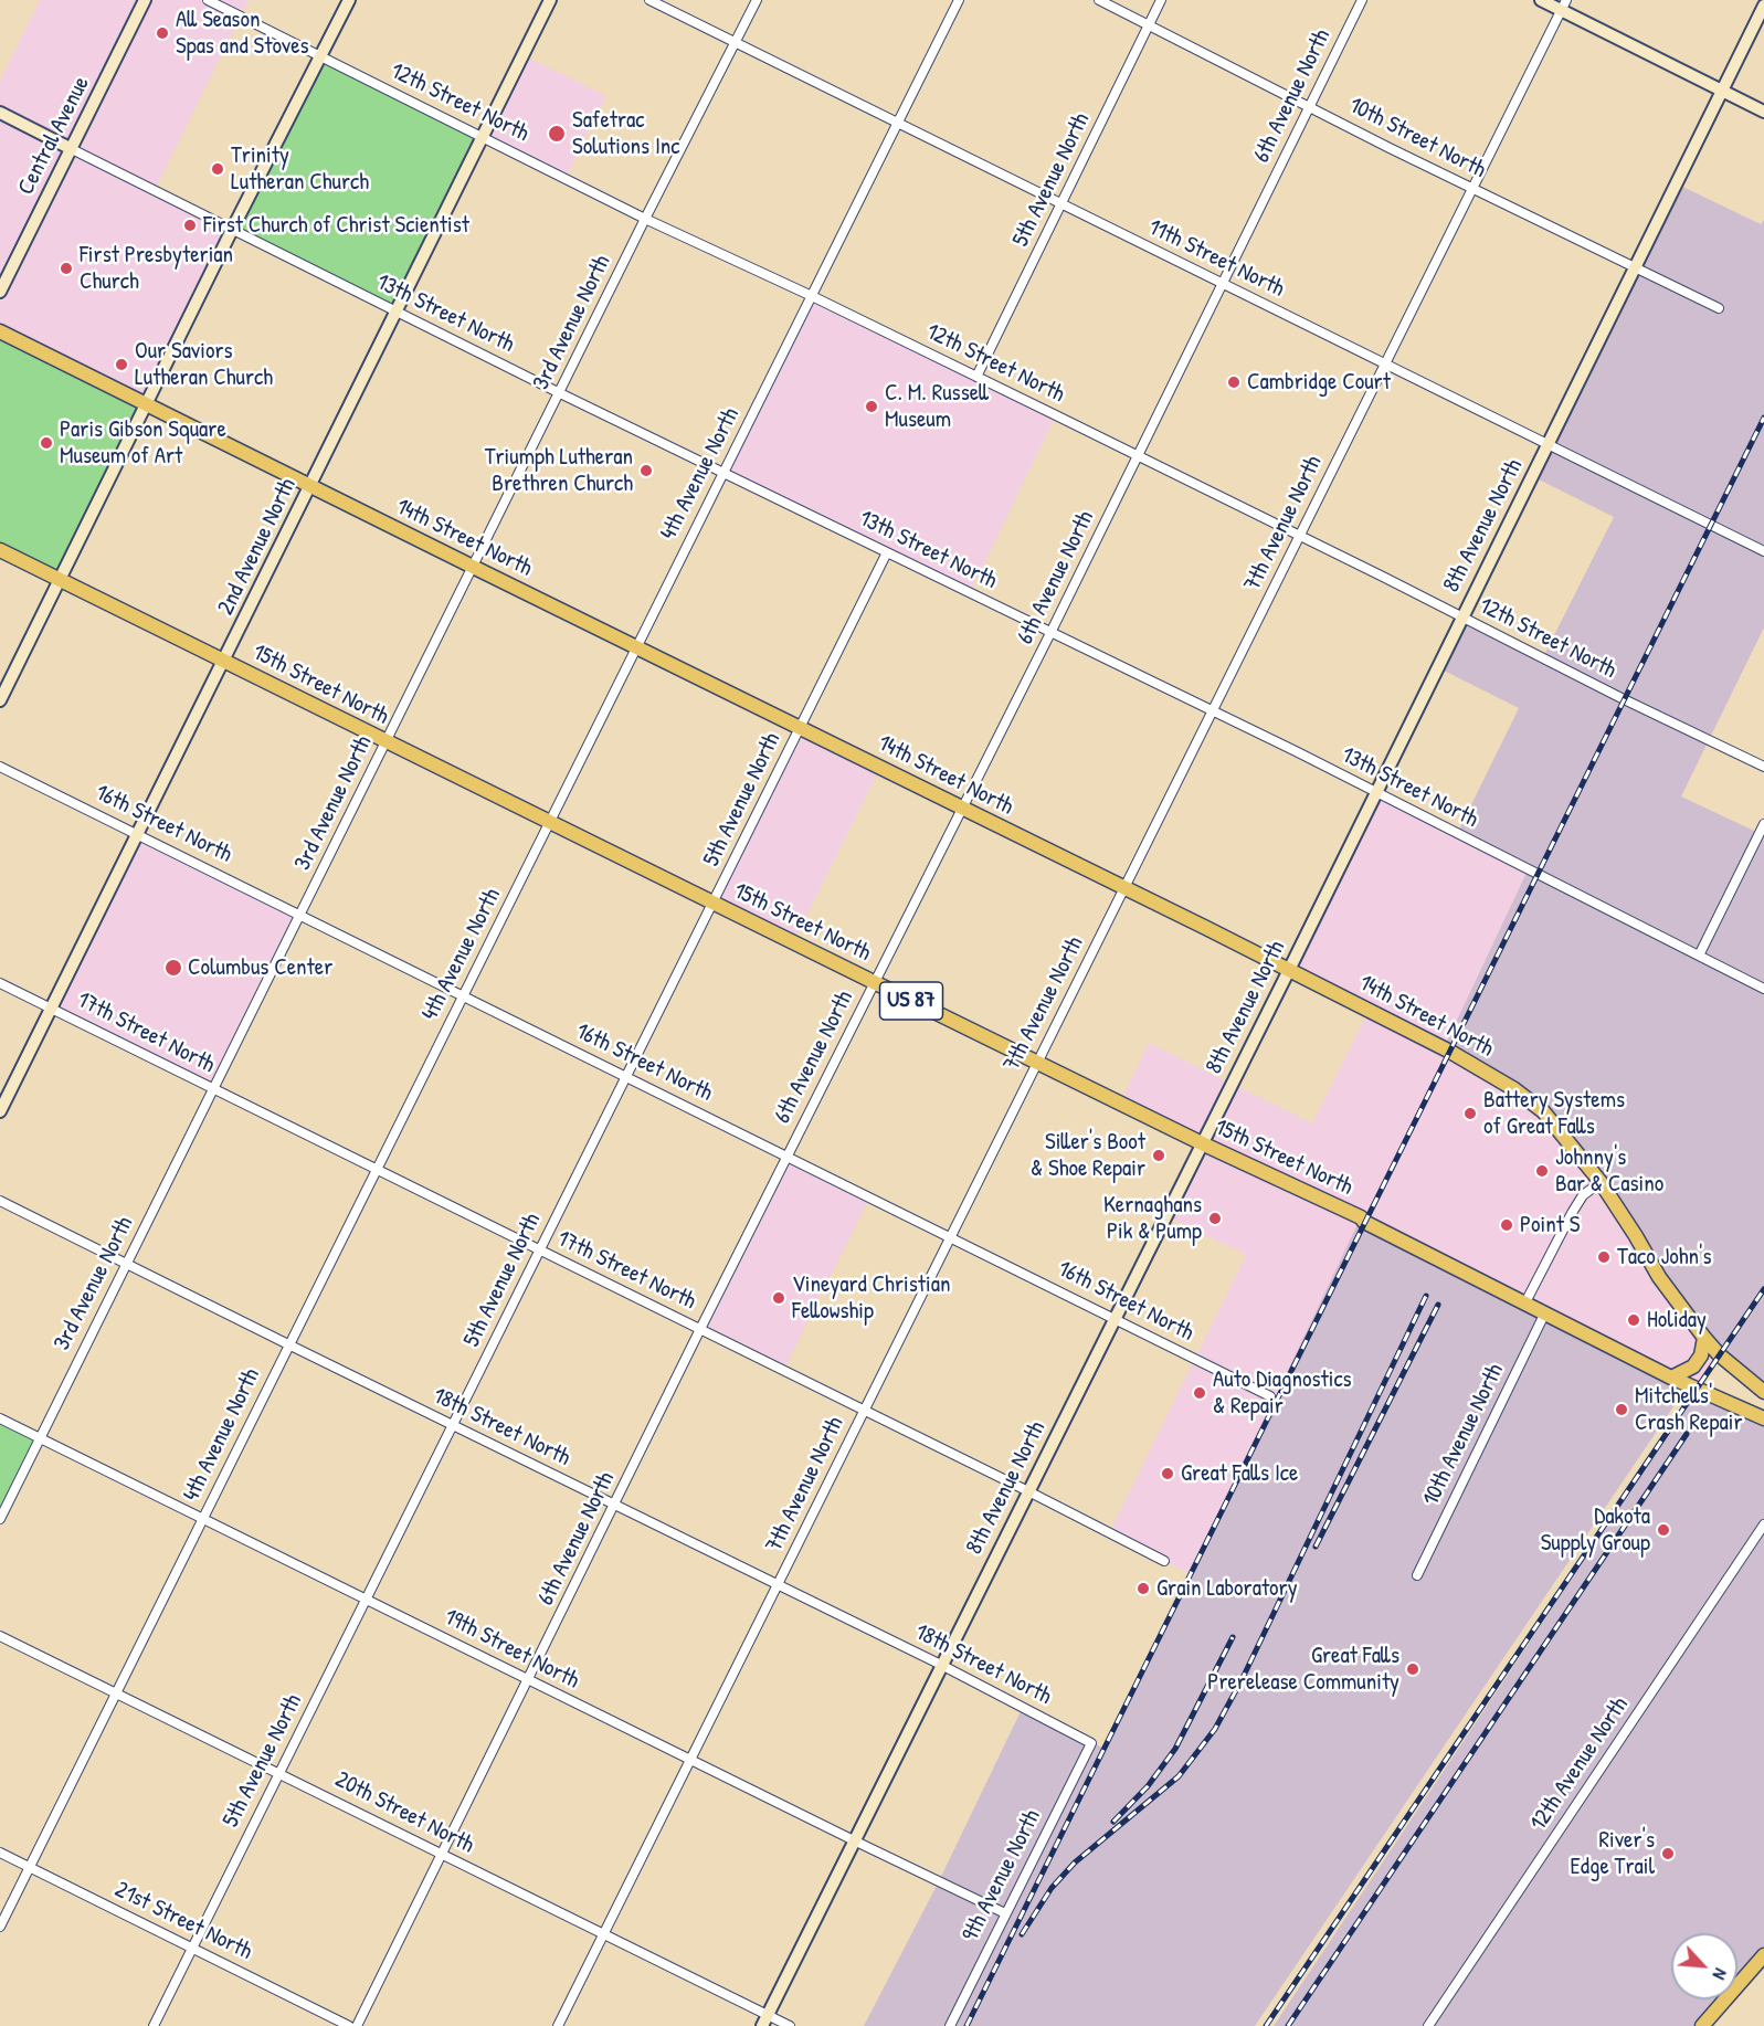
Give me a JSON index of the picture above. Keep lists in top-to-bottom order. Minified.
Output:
{"streets":{"main road":["14th Street North","15th Street North","US 87"],"street":["6th Avenue North","12th Street North","Central Avenue","10th Street North","5th Avenue North","11th Street North","13th Street North","3rd Avenue North","4th Avenue North","7th Avenue North","8th Avenue North","2nd Avenue North","16th Street North","17th Street North","18th Street North","10th Avenue North","19th Street North","12th Avenue North","20th Street North","9th Avenue North","21st Street North"]},"crossings":[["6th Avenue North","12th Street North"],["6th Avenue North","10th Street North"],["6th Avenue North","11th Street North"],["6th Avenue North","13th Street North"],["6th Avenue North","14th Street North"],["6th Avenue North","15th Street North"],["6th Avenue North","16th Street North"],["6th Avenue North","17th Street North"],["6th Avenue North","18th Street North"],["6th Avenue North","19th Street North"],["6th Avenue North","20th Street North"],["12th Street North","5th Avenue North"],["12th Street North","3rd Avenue North"],["12th Street North","4th Avenue North"],["12th Street North","7th Avenue North"],["12th Street North","8th Avenue North"],["12th Street North","2nd Avenue North"],["Central Avenue","13th Street North"],["10th Street North","5th Avenue North"],["10th Street North","7th Avenue North"],["10th Street North","8th Avenue North"],["5th Avenue North","11th Street North"],["5th Avenue North","13th Street North"],["5th Avenue North","14th Street North"],["5th Avenue North","15th Street North"],["5th Avenue North","16th Street North"],["5th Avenue North","17th Street North"],["5th Avenue North","18th Street North"],["5th Avenue North","19th Street North"],["5th Avenue North","20th Street North"],["5th Avenue North","21st Street North"],["11th Street North","3rd Avenue North"],["11th Street North","4th Avenue North"],["11th Street North","7th Avenue North"],["11th Street North","8th Avenue North"],["13th Street North","3rd Avenue North"],["13th Street North","4th Avenue North"],["13th Street North","7th Avenue North"],["13th Street North","8th Avenue North"],["13th Street North","2nd Avenue North"],["3rd Avenue North","14th Street North"],["3rd Avenue North","15th Street North"],["3rd Avenue North","16th Street North"],["3rd Avenue North","17th Street North"],["3rd Avenue North","18th Street North"],["3rd Avenue North","19th Street North"],["4th Avenue North","14th Street North"],["4th Avenue North","15th Street North"],["4th Avenue North","16th Street North"],["4th Avenue North","17th Street North"],["4th Avenue North","18th Street North"],["4th Avenue North","19th Street North"],["4th Avenue North","20th Street North"],["4th Avenue North","21st Street North"],["7th Avenue North","14th Street North"],["7th Avenue North","15th Street North"],["7th Avenue North","16th Street North"],["7th Avenue North","17th Street North"],["7th Avenue North","18th Street North"],["7th Avenue North","19th Street North"],["7th Avenue North","20th Street North"],["8th Avenue North","14th Street North"],["8th Avenue North","15th Street North"],["8th Avenue North","16th Street North"],["8th Avenue North","17th Street North"],["8th Avenue North","18th Street North"],["8th Avenue North","19th Street North"],["8th Avenue North","20th Street North"],["14th Street North","2nd Avenue North"],["2nd Avenue North","15th Street North"],["2nd Avenue North","16th Street North"],["2nd Avenue North","17th Street North"],["15th Street North","10th Avenue North"],["18th Street North","9th Avenue North"],["19th Street North","9th Avenue North"]],"places":["All Season Spas and Stoves","Safetrac Solutions Inc","Trinity Lutheran Church","First Church of Christ Scientist","First Presbyterian Church","Our Saviors Lutheran Church","Cambridge Court","C. M. Russell Museum","Paris Gibson Square Museum of Art","Triumph Lutheran Brethren Church","Columbus Center","Battery Systems of Great Falls","Siller's Boot & Shoe Repair","Johnny's Bar & Casino","Kernaghans Pik & Pump","Point S","Taco John's","Vineyard Christian Fellowship","Holiday","Auto Diagnostics & Repair","Mitchells' Crash Repair","Great Falls Ice","Dakota Supply Group","Grain Laboratory","Great Falls Prerelease Community","River's Edge Trail"],"north":"bottom right"}
